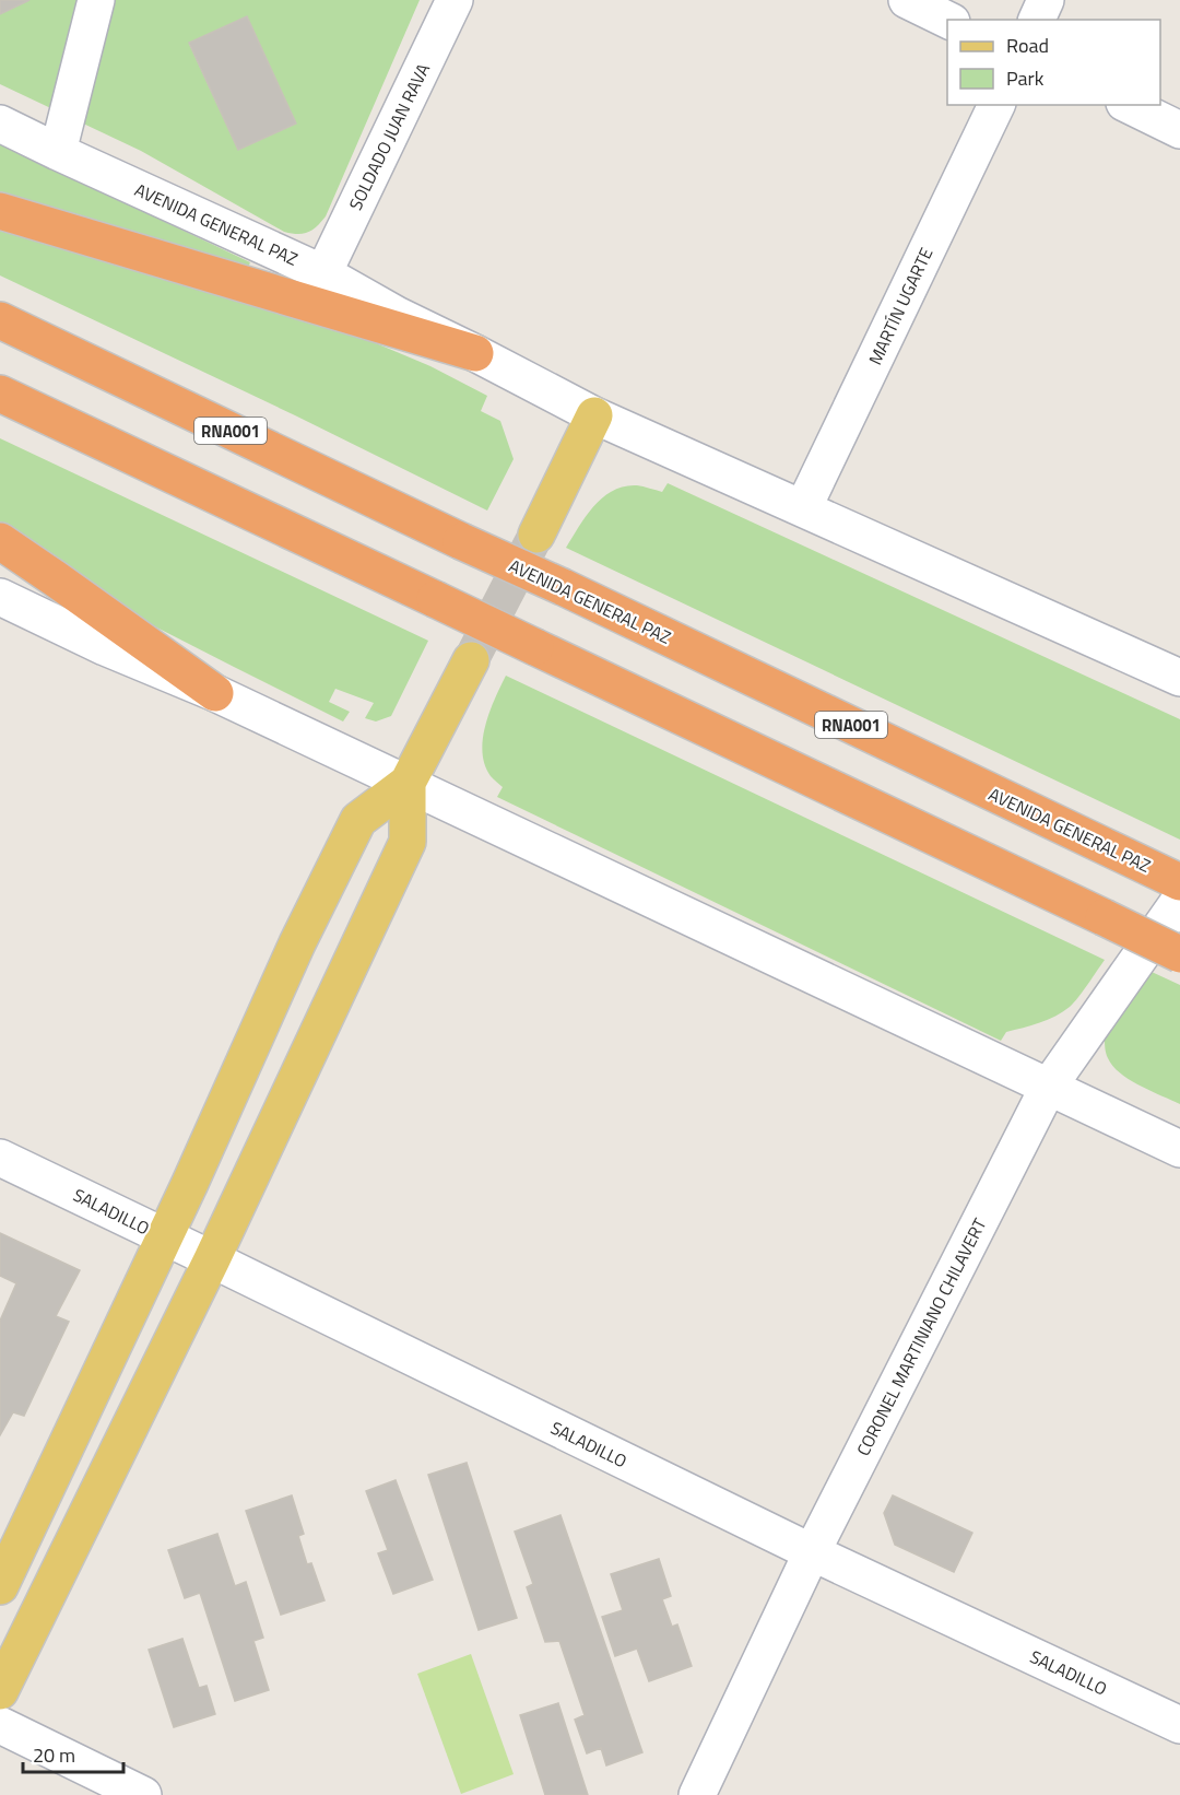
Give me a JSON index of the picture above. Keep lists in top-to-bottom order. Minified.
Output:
{"streets":{"highway":["AVENIDA GENERAL PAZ","RNA001"],"street":["SOLDADO JUAN RAVA","MARTÍN UGARTE","SALADILLO","CORONEL MARTINIANO CHILAVERT"]},"crossings":[["SOLDADO JUAN RAVA","AVENIDA GENERAL PAZ"],["AVENIDA GENERAL PAZ","MARTÍN UGARTE"],["SALADILLO","CORONEL MARTINIANO CHILAVERT"]],"legend":["Road","Park"],"scale_bar":"20 m"}
